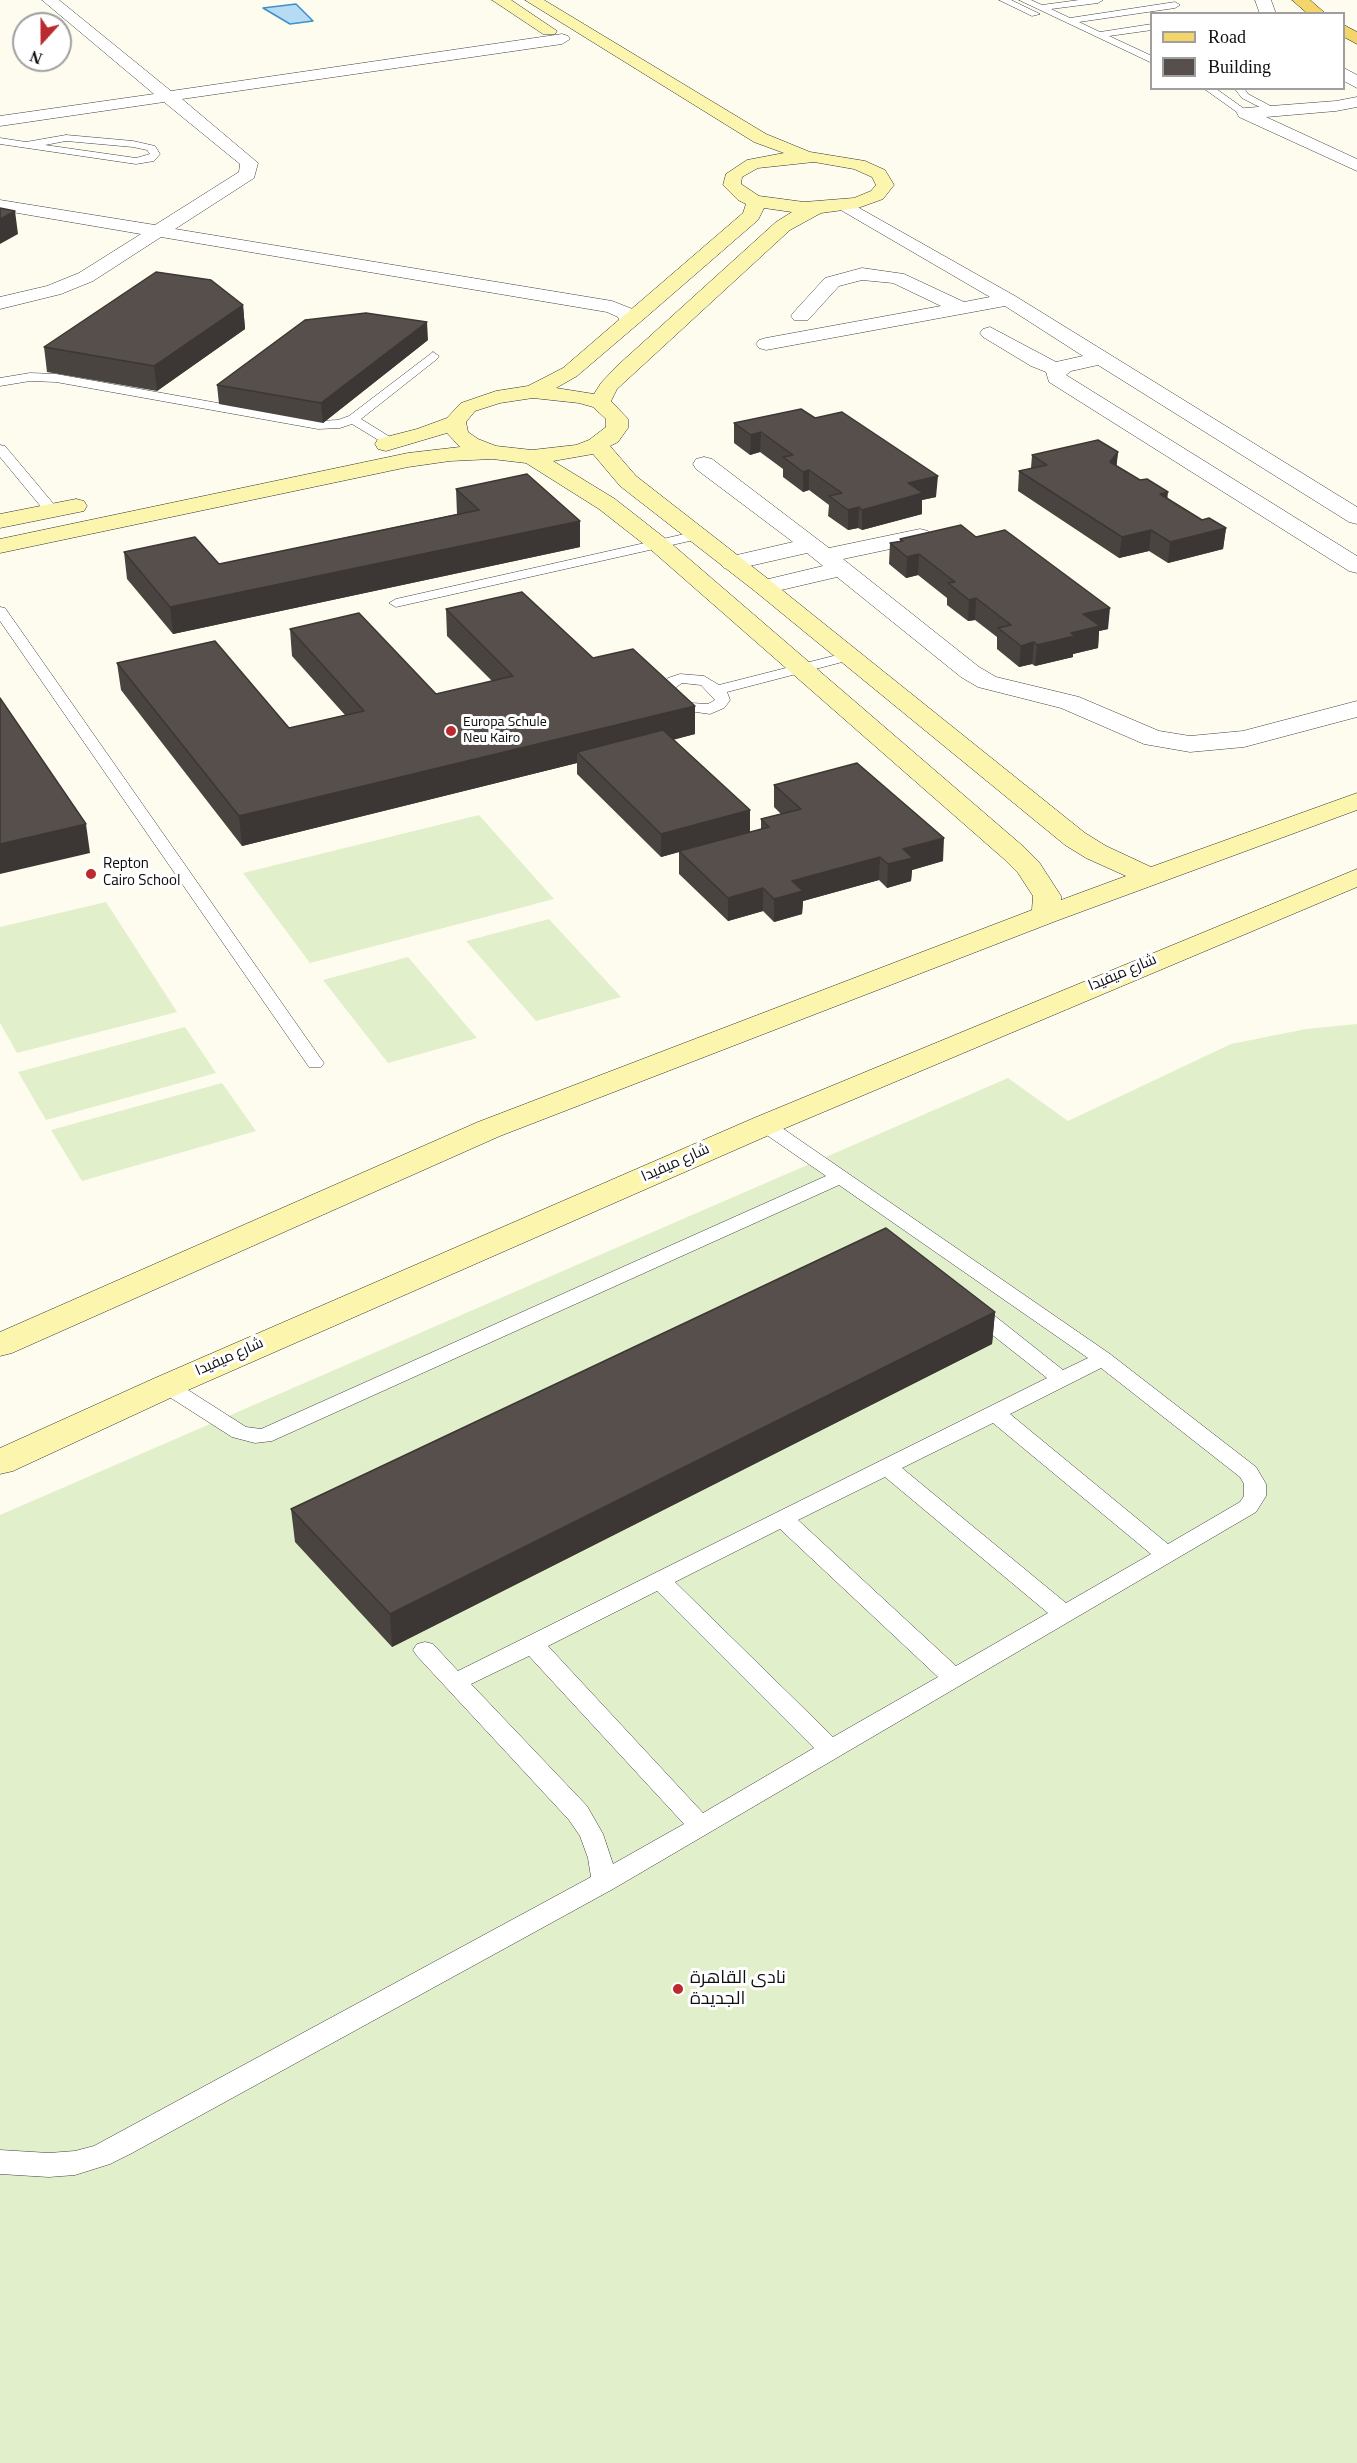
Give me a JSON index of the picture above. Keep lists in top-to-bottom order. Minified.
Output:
{"streets":{"street":["شارع ميفيدا"]},"places":["Europa Schule Neu Kairo","Repton Cairo School","نادى القاهرة الجديدة"],"legend":["Road","Building"],"north":"bottom"}
